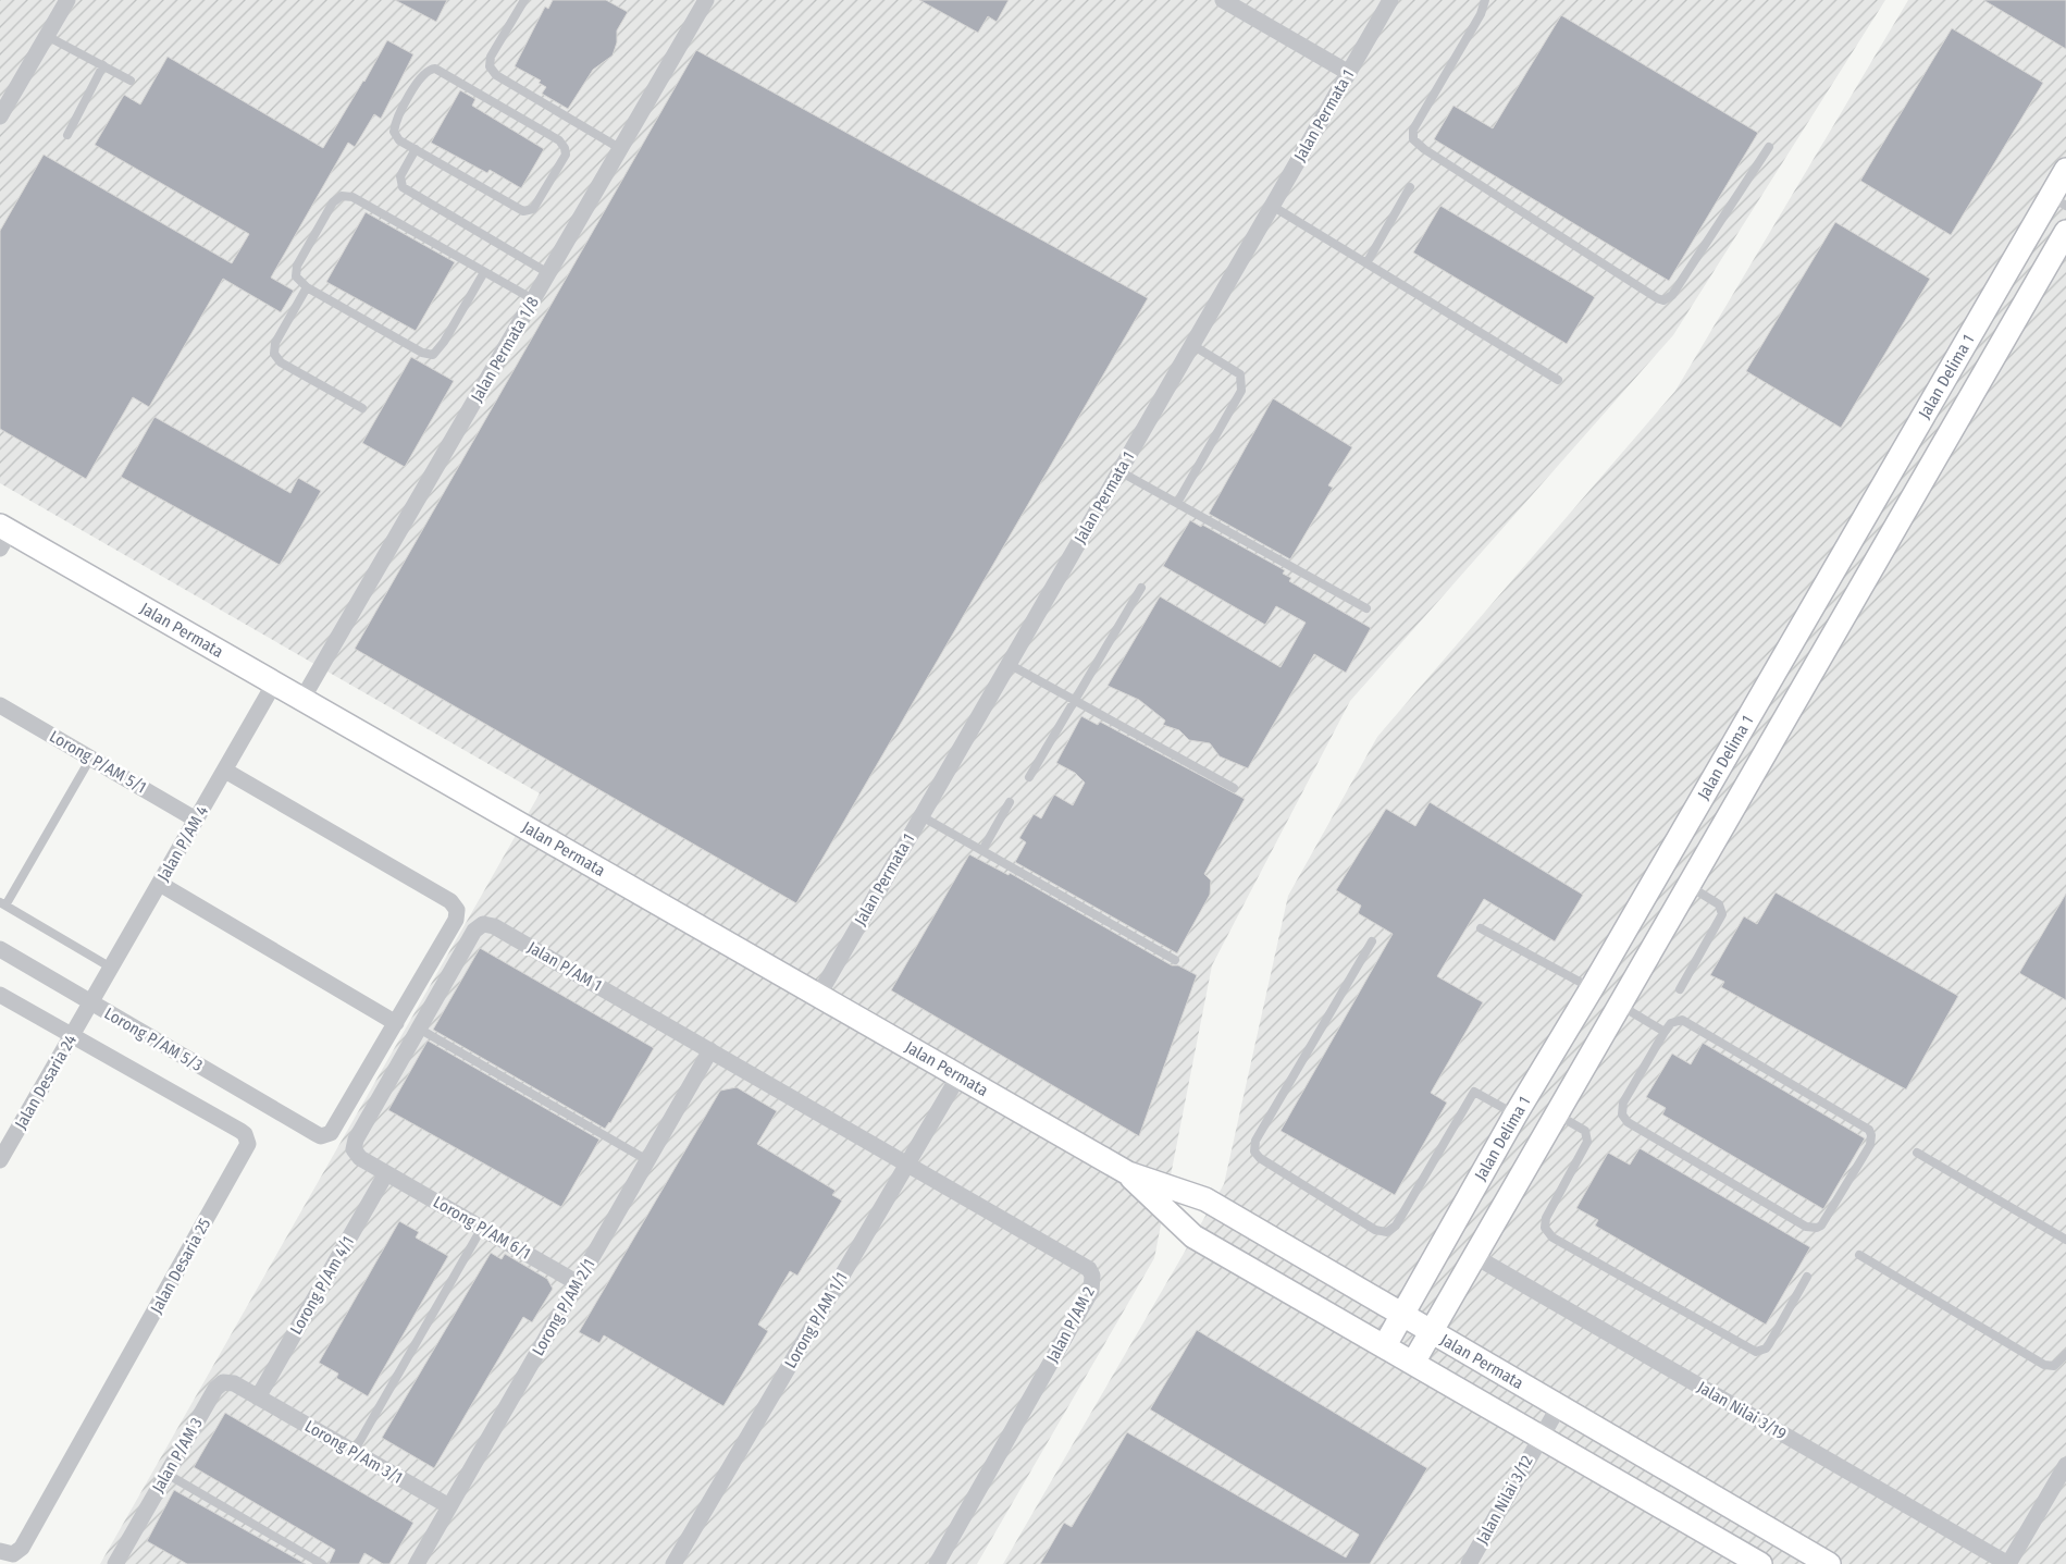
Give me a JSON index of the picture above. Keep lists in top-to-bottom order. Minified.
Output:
{"streets":{"street":["Jalan Permata 1","Jalan Permata 1/8","Jalan Delima 1","Jalan Permata","Lorong P/AM 5/1","Jalan P/AM 4","Jalan P/AM 1","Lorong P/AM 5/3","Jalan Desaria 24","Lorong P/AM 6/1","Jalan Desaria 25","Lorong P/Am 4/1","Lorong P/AM 2/1","Lorong P/AM 1/1","Jalan P/AM 2","Jalan Nilai 3/19","Lorong P/Am 3/1","Jalan P/AM 3","Jalan Nilai 3/12"]},"crossings":[["Jalan Permata 1","Jalan Permata"],["Jalan Permata 1/8","Jalan Permata"],["Jalan Delima 1","Jalan Permata"],["Jalan Delima 1","Jalan Nilai 3/19"],["Jalan Permata","Jalan P/AM 4"],["Jalan Permata","Lorong P/AM 1/1"],["Jalan Permata","Jalan Nilai 3/12"],["Lorong P/AM 5/1","Jalan P/AM 4"],["Jalan P/AM 4","Lorong P/AM 5/3"],["Jalan P/AM 4","Jalan Desaria 24"],["Jalan P/AM 1","Lorong P/AM 6/1"],["Jalan P/AM 1","Lorong P/Am 4/1"],["Jalan P/AM 1","Lorong P/AM 2/1"],["Jalan P/AM 1","Lorong P/AM 1/1"],["Jalan P/AM 1","Jalan P/AM 2"],["Lorong P/AM 5/3","Jalan Desaria 24"],["Jalan Desaria 24","Jalan Desaria 25"],["Lorong P/AM 6/1","Lorong P/Am 4/1"],["Lorong P/AM 6/1","Lorong P/AM 2/1"],["Lorong P/Am 4/1","Lorong P/Am 3/1"],["Lorong P/Am 4/1","Jalan P/AM 3"],["Lorong P/AM 2/1","Lorong P/Am 3/1"],["Lorong P/AM 1/1","Jalan P/AM 2"],["Lorong P/Am 3/1","Jalan P/AM 3"]]}
